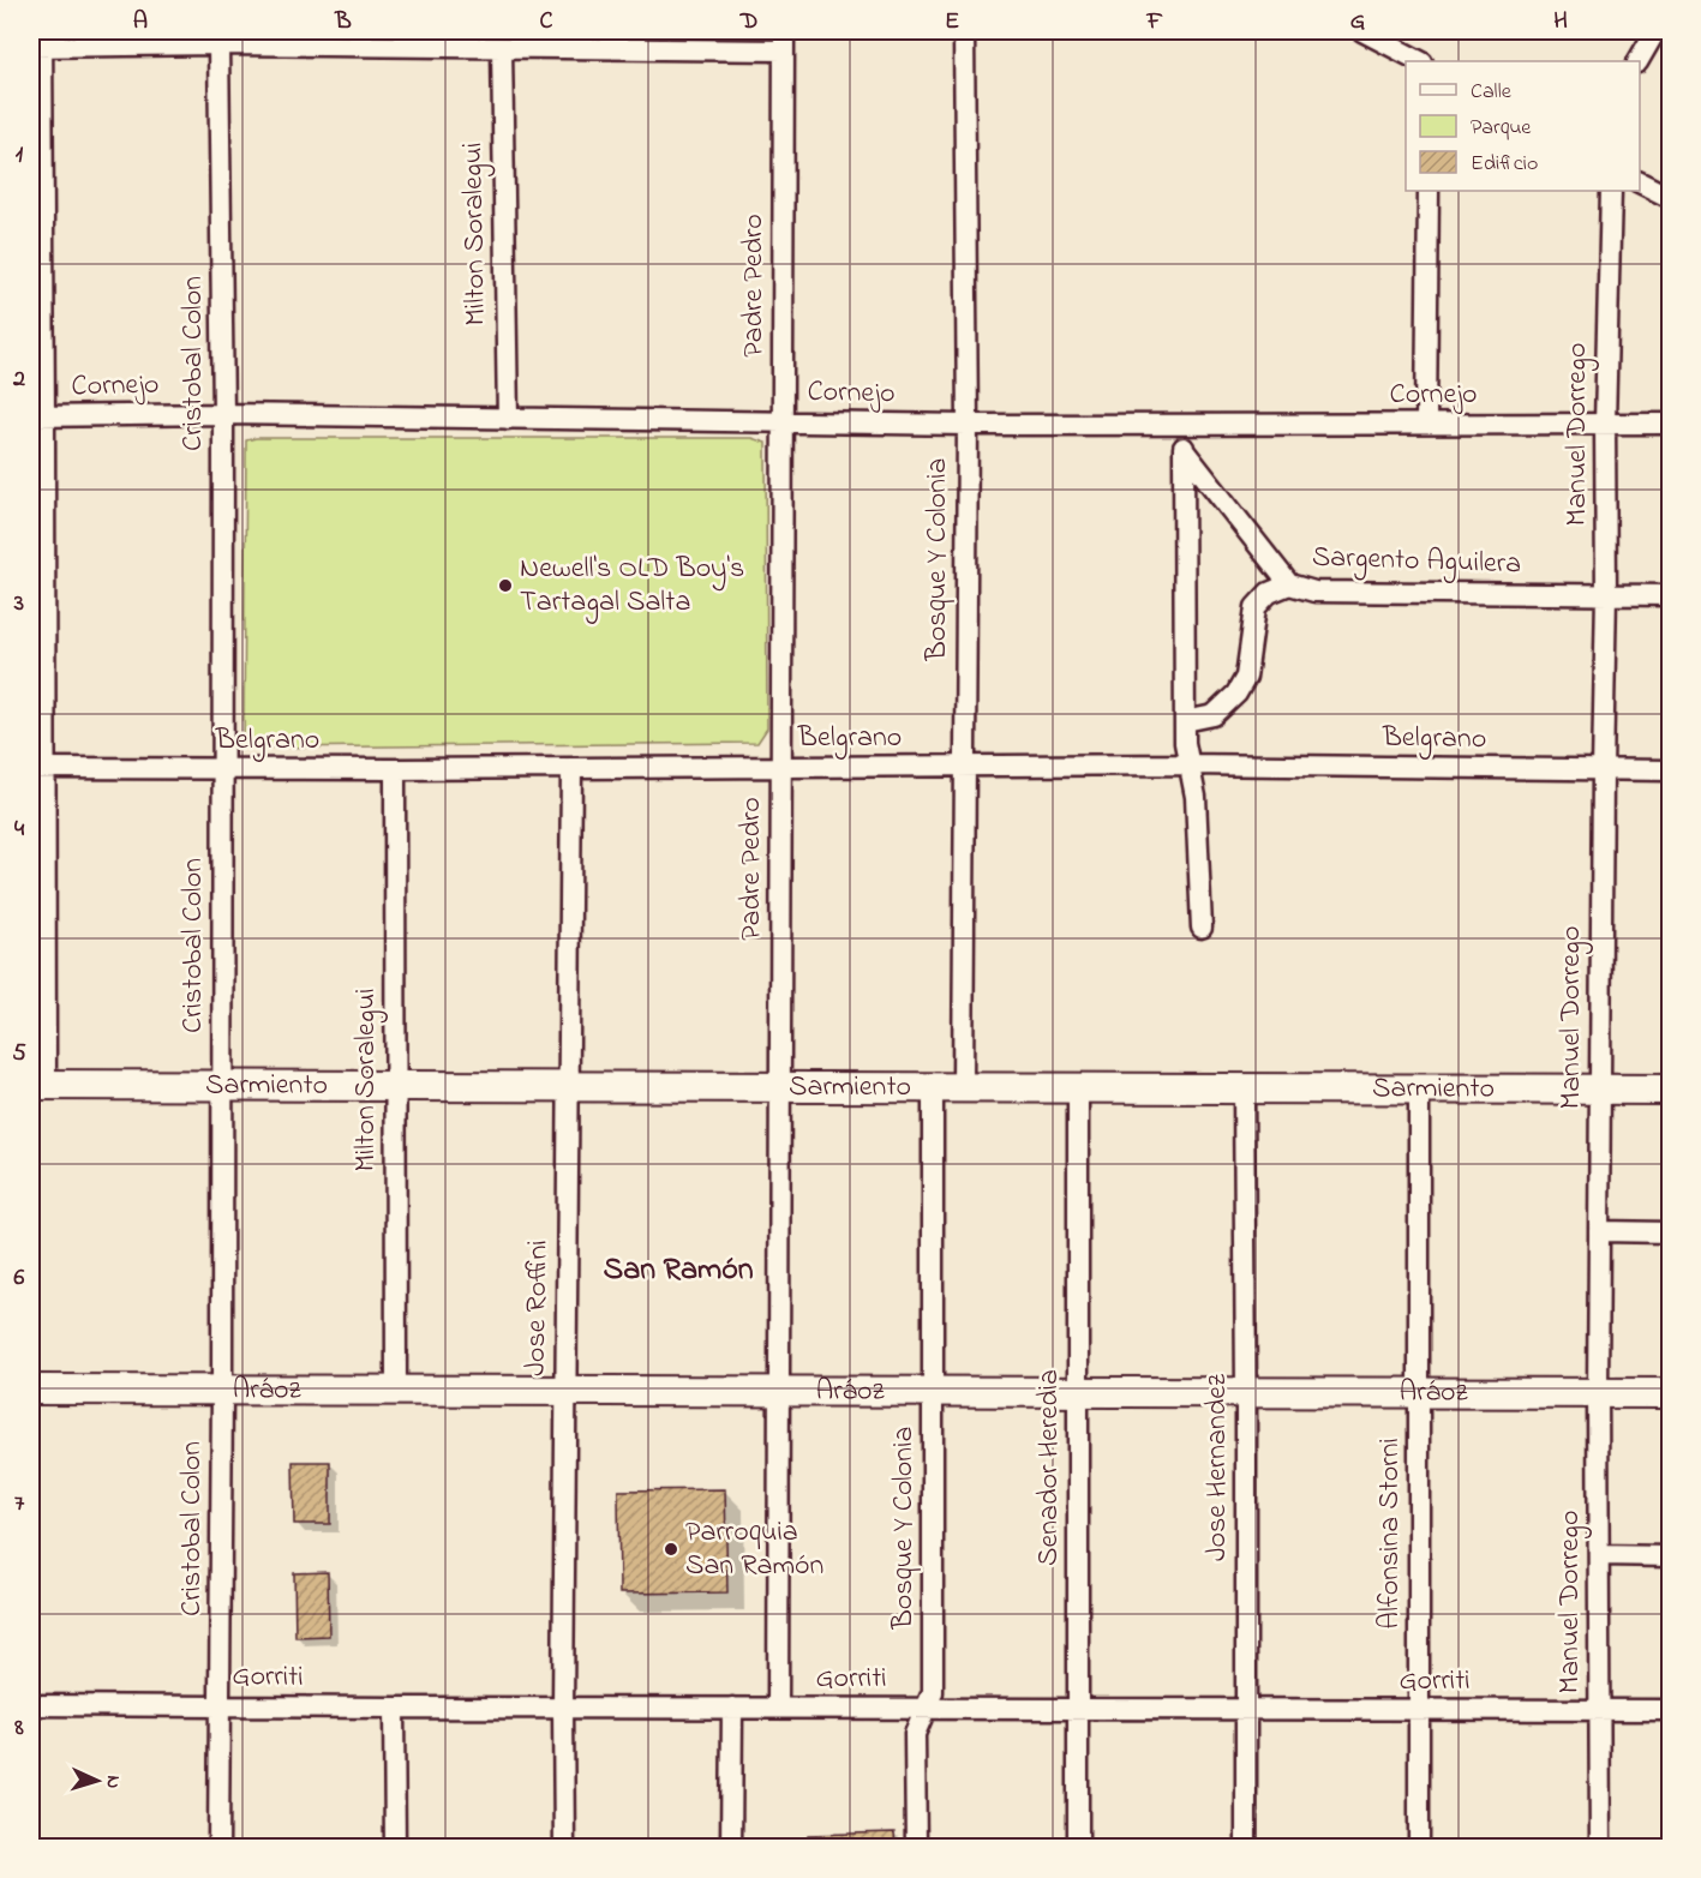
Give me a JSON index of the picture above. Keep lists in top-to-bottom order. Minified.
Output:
{"streets":{"street":["Milton Soralegui","Padre Pedro","Cristobal Colon","Cornejo","Manuel Dorrego","Bosque Y Colonia","Sargento Aguilera","Belgrano","Sarmiento","Jose Roffini","Aráoz","Senador Heredia","Jose Hernandez","Alfonsina Storni","Gorriti"]},"crossings":[["Milton Soralegui","Cornejo"],["Milton Soralegui","Belgrano"],["Milton Soralegui","Sarmiento"],["Milton Soralegui","Aráoz"],["Padre Pedro","Cornejo"],["Padre Pedro","Belgrano"],["Padre Pedro","Sarmiento"],["Padre Pedro","Aráoz"],["Padre Pedro","Gorriti"],["Cristobal Colon","Cornejo"],["Cristobal Colon","Belgrano"],["Cristobal Colon","Sarmiento"],["Cristobal Colon","Aráoz"],["Cristobal Colon","Gorriti"],["Cornejo","Manuel Dorrego"],["Cornejo","Bosque Y Colonia"],["Manuel Dorrego","Sargento Aguilera"],["Manuel Dorrego","Belgrano"],["Manuel Dorrego","Sarmiento"],["Manuel Dorrego","Aráoz"],["Manuel Dorrego","Gorriti"],["Bosque Y Colonia","Belgrano"],["Bosque Y Colonia","Sarmiento"],["Bosque Y Colonia","Aráoz"],["Bosque Y Colonia","Gorriti"],["Belgrano","Jose Roffini"],["Sarmiento","Jose Roffini"],["Sarmiento","Senador Heredia"],["Sarmiento","Jose Hernandez"],["Sarmiento","Alfonsina Storni"],["Jose Roffini","Aráoz"],["Jose Roffini","Gorriti"],["Aráoz","Senador Heredia"],["Aráoz","Jose Hernandez"],["Aráoz","Alfonsina Storni"],["Senador Heredia","Gorriti"],["Jose Hernandez","Gorriti"],["Alfonsina Storni","Gorriti"]],"districts":["San Ramón"],"places":["Newell's OLD Boy's Tartagal Salta","Parroquia San Ramón"],"legend":["Calle","Parque","Edificio"],"north":"right","grid":{"columns":["A","B","C","D","E","F","G","H"],"rows":["1","2","3","4","5","6","7","8"]}}
